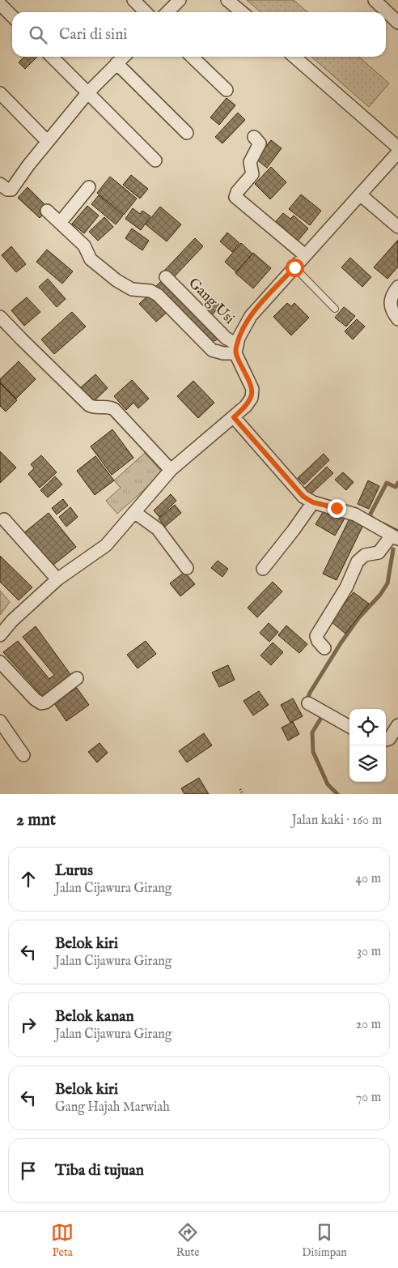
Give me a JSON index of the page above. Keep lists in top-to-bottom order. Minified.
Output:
{"streets":{"street":["Gang Usi"]},"page":{"search":"Cari di sini","heading":["2 mnt","Jalan kaki · 160 m"],"list":[["Lurus","Jalan Cijawura Girang","40 m"],["Belok kiri","Jalan Cijawura Girang","30 m"],["Belok kanan","Jalan Cijawura Girang","20 m"],["Belok kiri","Gang Hajah Marwiah","70 m"],"Tiba di tujuan"],"nav":["Peta","Rute","Disimpan"]}}
